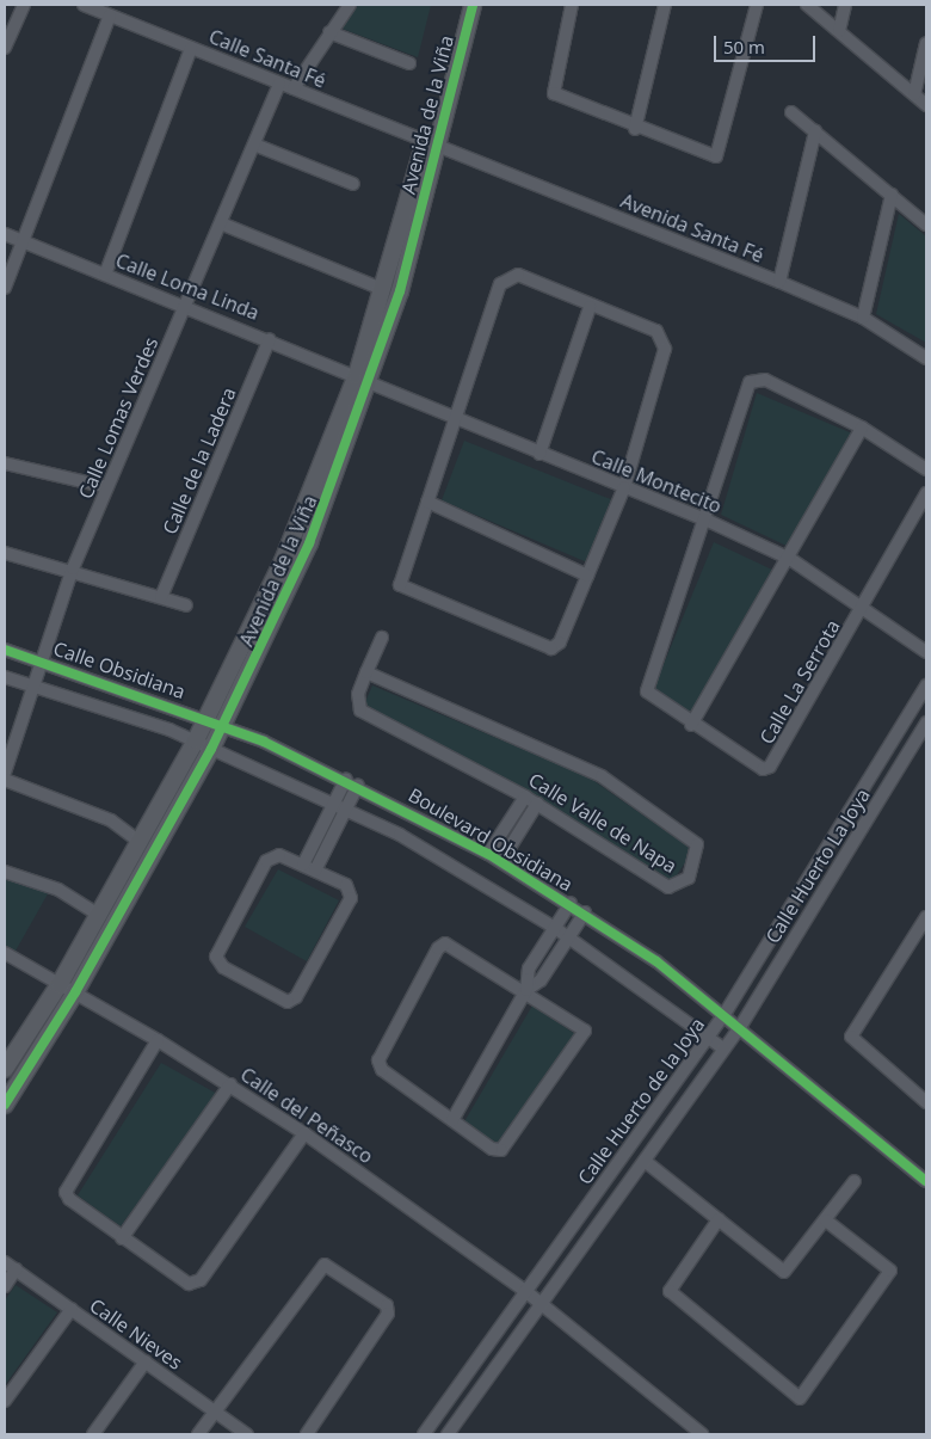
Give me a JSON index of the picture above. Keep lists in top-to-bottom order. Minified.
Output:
{"streets":{"street":["Calle Santa Fé","Avenida de la Viña","Avenida Santa Fé","Calle Loma Linda","Calle Lomas Verdes","Calle de la Ladera","Calle Montecito","Calle Obsidiana","Calle La Serrota","Calle Valle de Napa","Boulevard Obsidiana","Calle Huerto La Joya","Calle Huerto de la Joya","Calle del Peñasco","Calle Nieves"]},"crossings":[["Calle Santa Fé","Avenida de la Viña"],["Calle Santa Fé","Avenida Santa Fé"],["Calle Santa Fé","Calle Lomas Verdes"],["Avenida de la Viña","Avenida Santa Fé"],["Avenida de la Viña","Calle Loma Linda"],["Avenida de la Viña","Calle Montecito"],["Avenida de la Viña","Calle Obsidiana"],["Avenida de la Viña","Boulevard Obsidiana"],["Avenida de la Viña","Calle del Peñasco"],["Calle Loma Linda","Calle Lomas Verdes"],["Calle Loma Linda","Calle de la Ladera"],["Calle Loma Linda","Calle Montecito"],["Calle Lomas Verdes","Calle Obsidiana"],["Calle Montecito","Calle La Serrota"],["Calle Obsidiana","Boulevard Obsidiana"],["Boulevard Obsidiana","Calle Huerto La Joya"],["Boulevard Obsidiana","Calle Huerto de la Joya"],["Calle Huerto La Joya","Calle del Peñasco"],["Calle Huerto de la Joya","Calle del Peñasco"]],"scale_bar":"50 m"}
